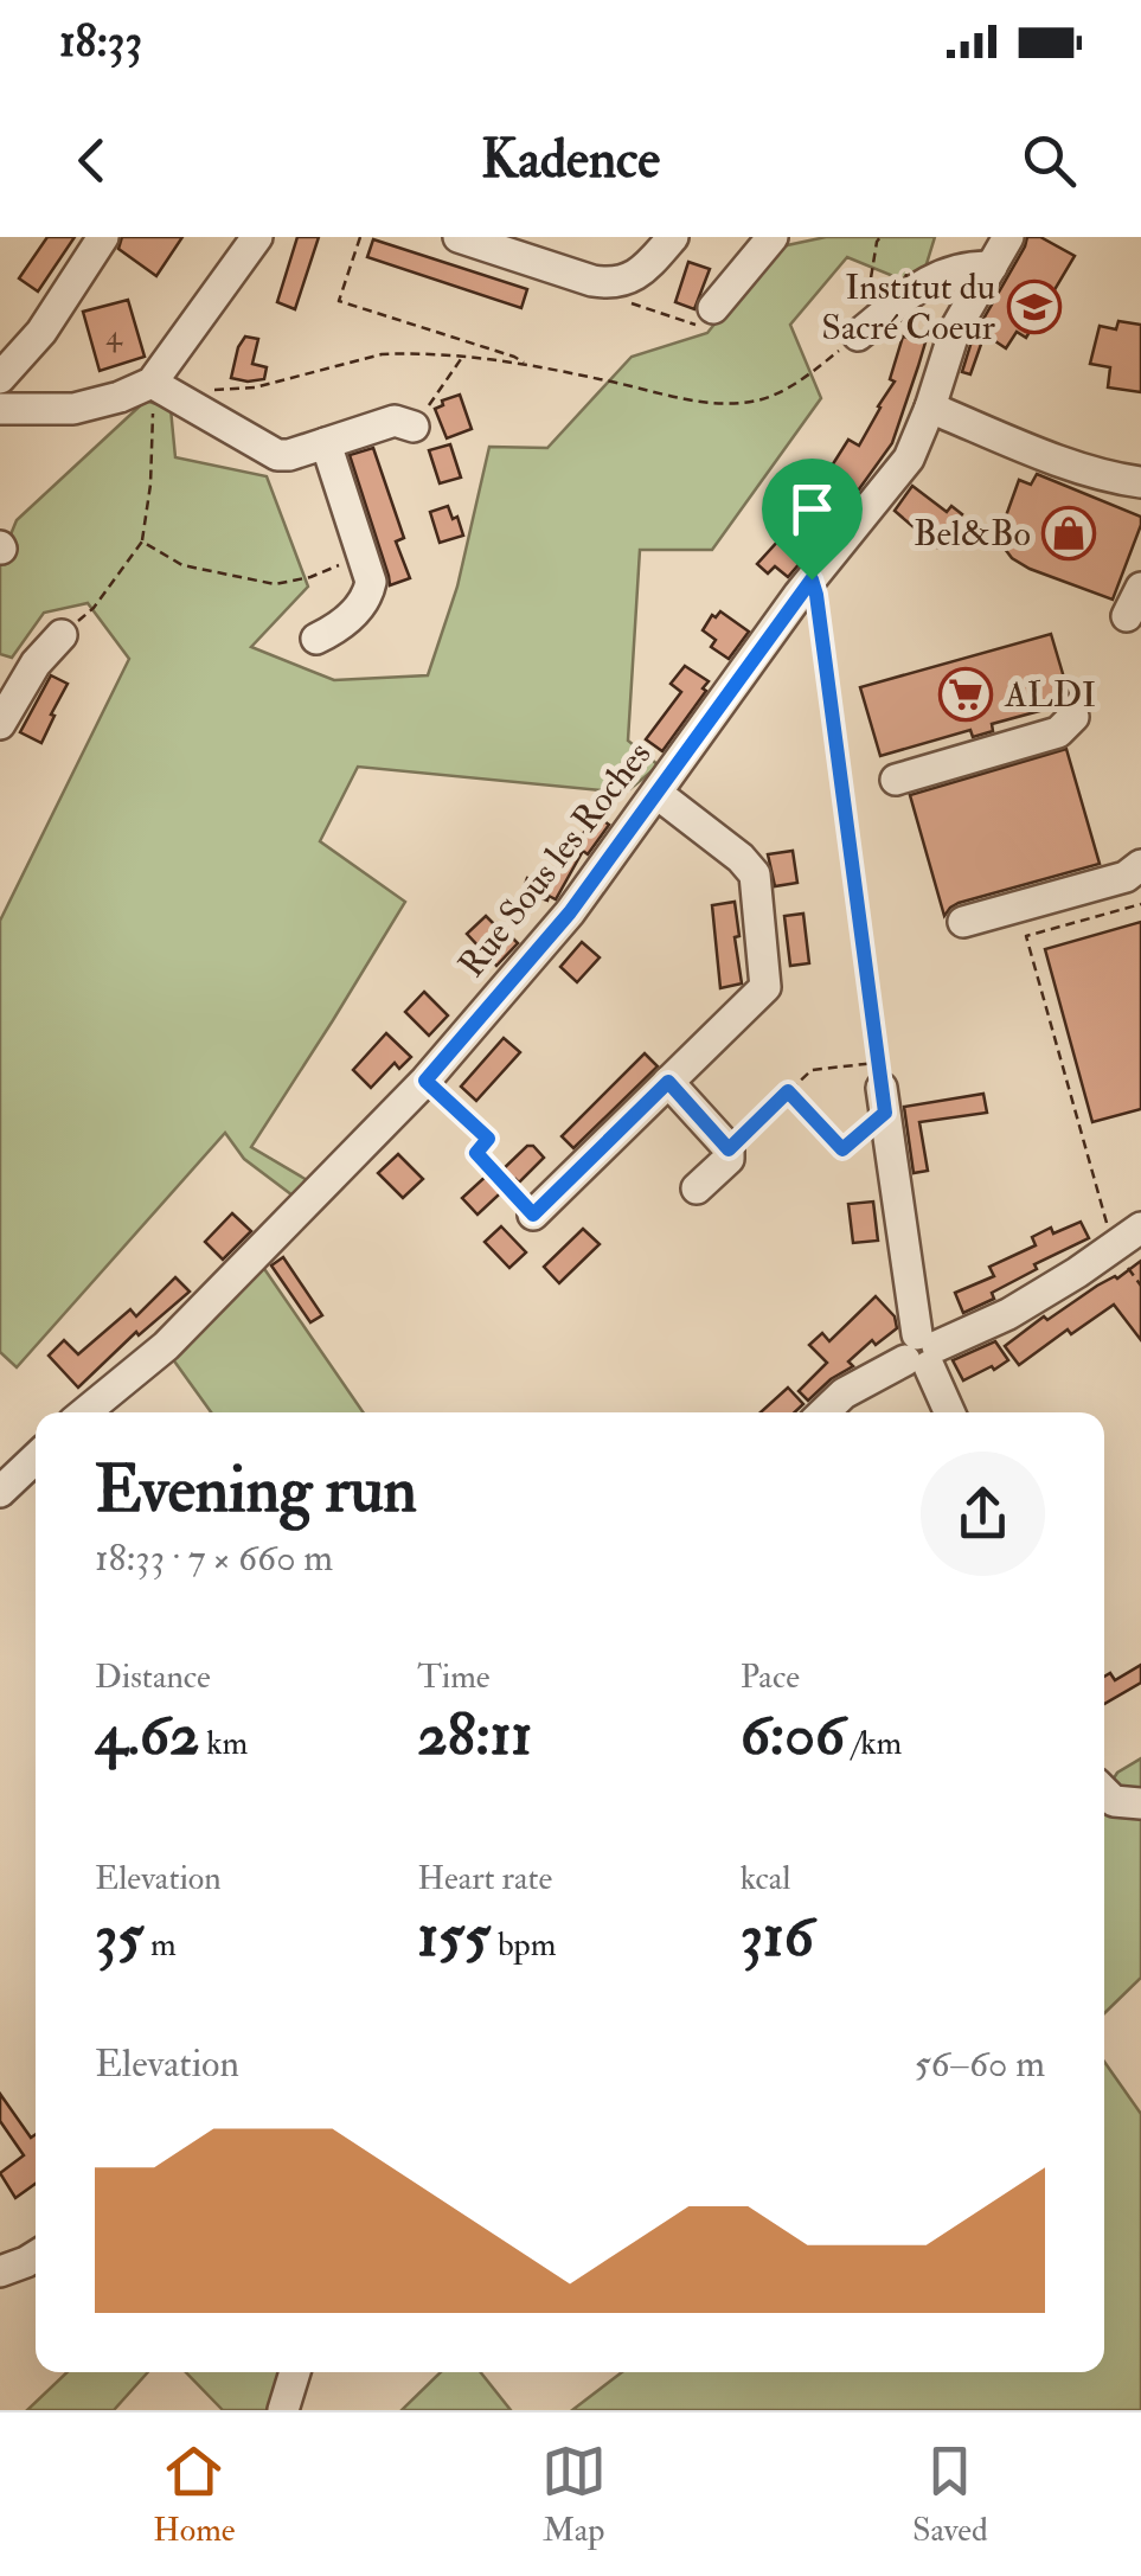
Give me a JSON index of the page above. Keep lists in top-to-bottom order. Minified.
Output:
{"streets":{"street":["Rue Sous les Roches"]},"places":{"school or university":["Institut du Sacré Coeur"],"shop":["Bel&Bo"],"supermarket":["ALDI"]},"house_numbers":["4"],"page":{"status":"18:33","header":"Kadence","heading":["Evening run","18:33 · 7 × 660 m"],"stats":[["Distance","4.62 km"],["Time","28:11"],["Pace","6:06 /km"],["Elevation","35 m"],["Heart rate","155 bpm"],["kcal","316"]],"chart":["Elevation","56–60 m"],"tabs":["Home","Map","Saved"]}}
